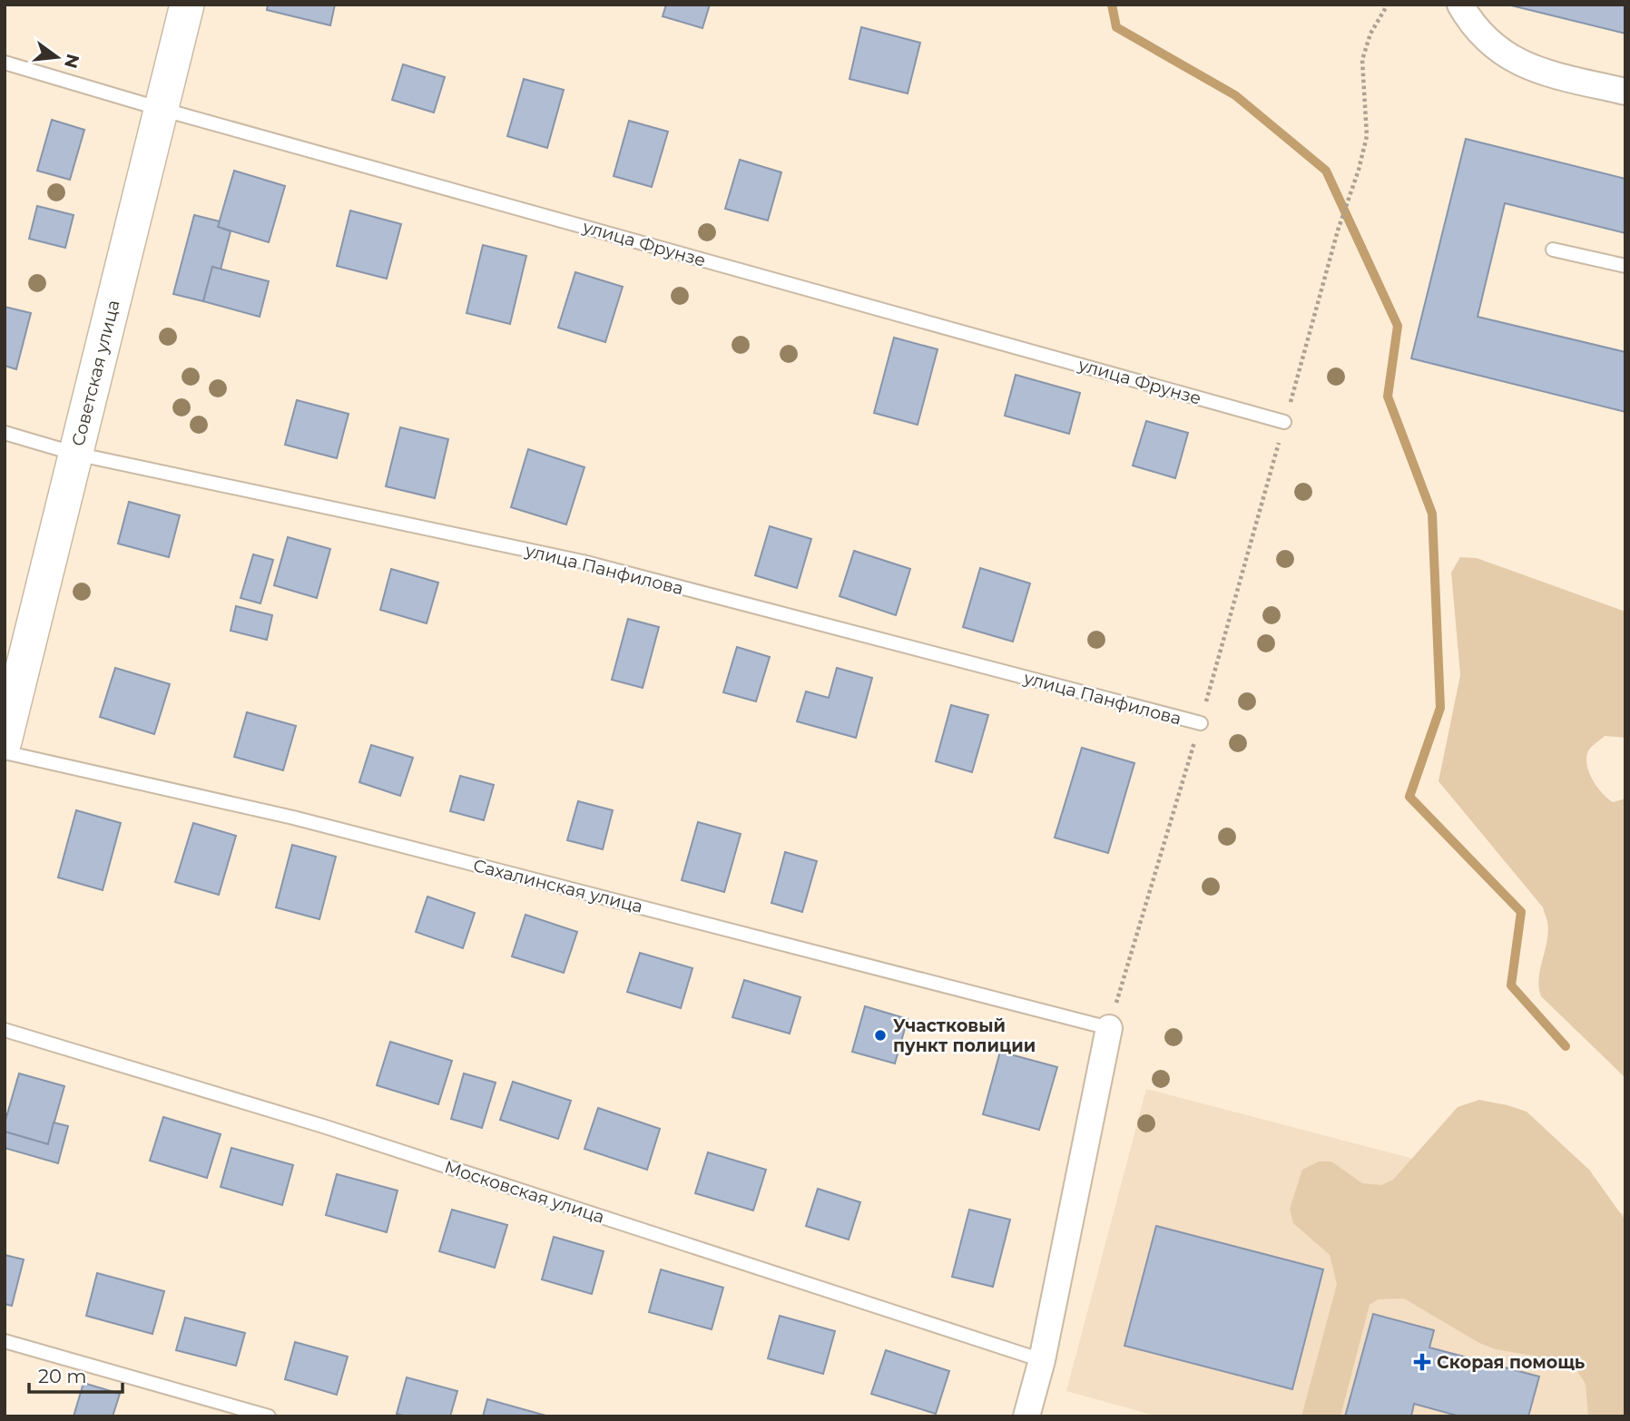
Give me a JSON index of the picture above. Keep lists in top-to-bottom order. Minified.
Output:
{"streets":{"street":["Советская улица"],"lane":["улица Фрунзе","улица Панфилова","Сахалинская улица","Московская улица"]},"crossings":[["улица Фрунзе","Советская улица"],["Советская улица","улица Панфилова"]],"places":{"other":["Участковый пункт полиции"],"health":["Скорая помощь"]},"scale_bar":"20 m","north":"right"}
